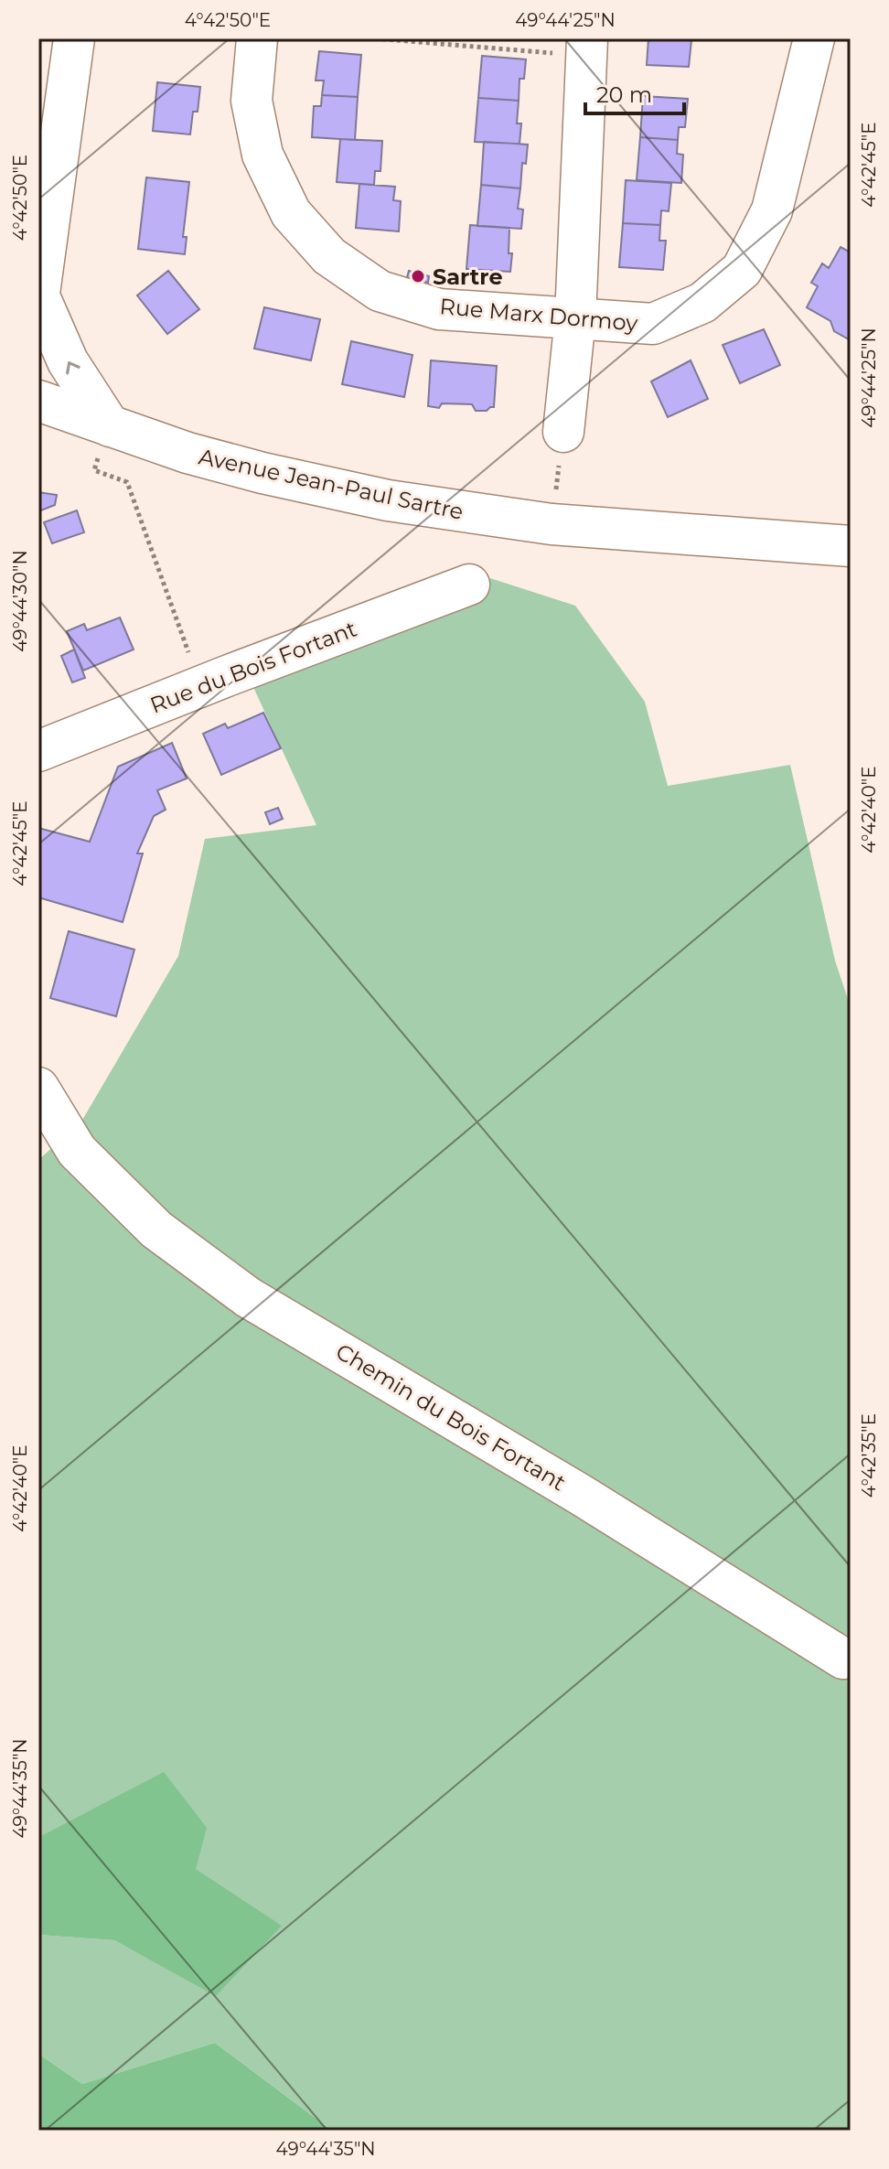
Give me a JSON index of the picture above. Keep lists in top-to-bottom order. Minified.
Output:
{"streets":{"street":["Rue Marx Dormoy","Avenue Jean-Paul Sartre","Rue du Bois Fortant","Chemin du Bois Fortant"]},"places":["Sartre"],"scale_bar":"20 m","coordinates":["4°42'50\"E","49°44'25\"N","4°42'45\"E","49°44'30\"N","4°42'40\"E","4°42'35\"E","49°44'35\"N"]}
